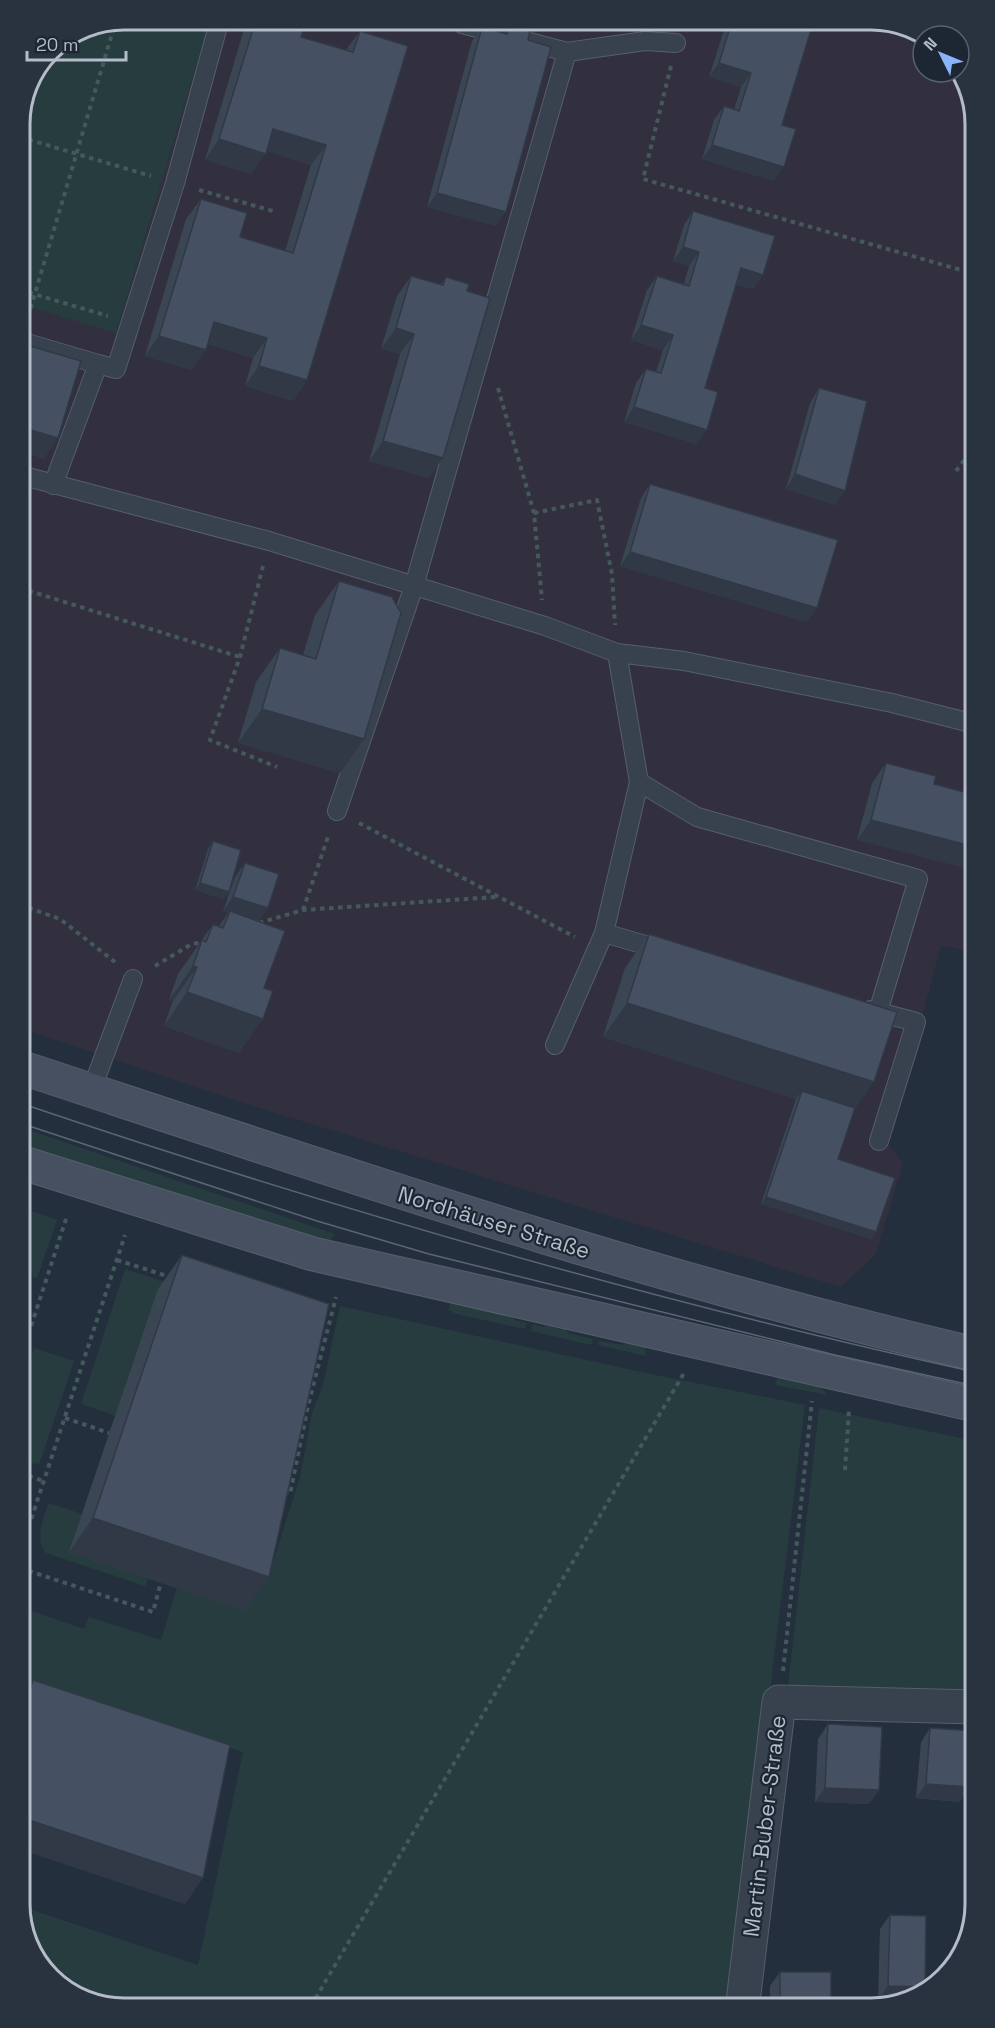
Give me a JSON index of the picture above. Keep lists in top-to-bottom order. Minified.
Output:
{"streets":{"main road":["Nordhäuser Straße"],"street":["Martin-Buber-Straße"]},"scale_bar":"20 m","north":"top left"}
